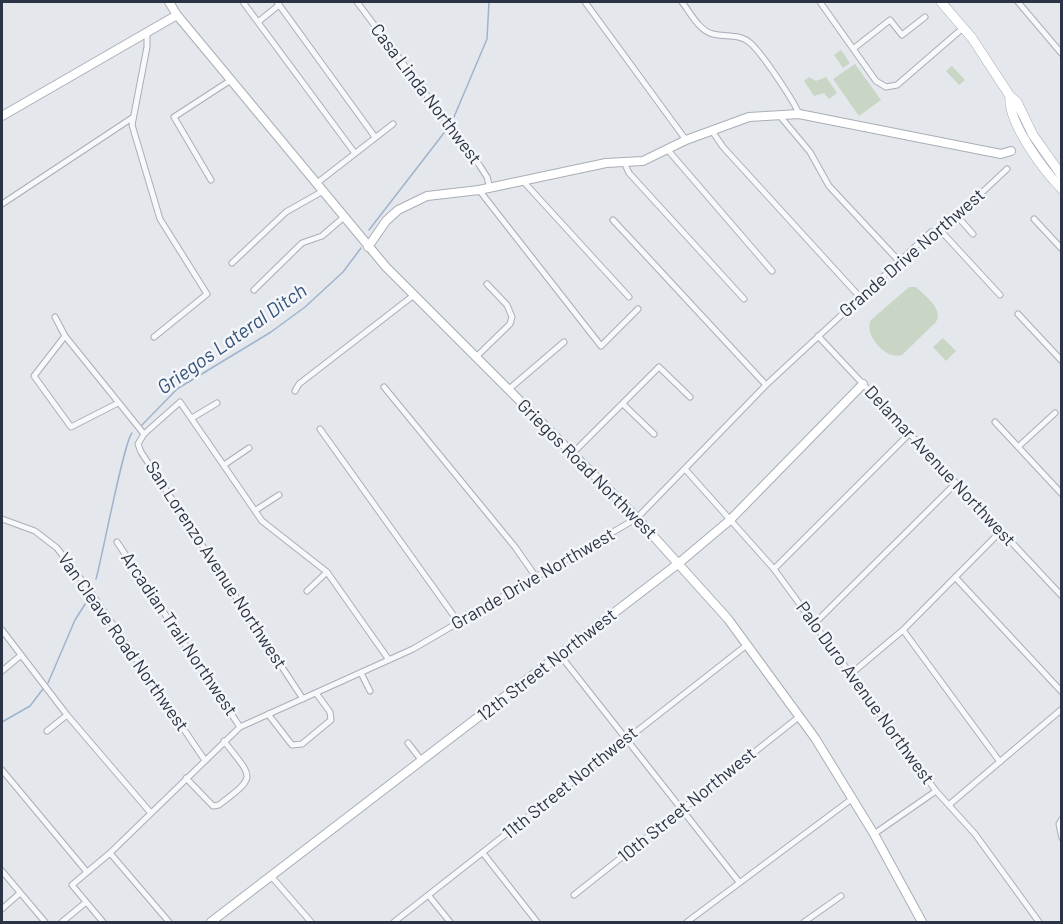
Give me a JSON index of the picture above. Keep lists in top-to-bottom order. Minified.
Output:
{"streets":{"street":["Casa Linda Northwest","Grande Drive Northwest","Delamar Avenue Northwest","Griegos Road Northwest","San Lorenzo Avenue Northwest","Arcadian Trail Northwest","Van Cleave Road Northwest","12th Street Northwest","Palo Duro Avenue Northwest","11th Street Northwest","10th Street Northwest"]},"crossings":[["Grande Drive Northwest","Delamar Avenue Northwest"],["Grande Drive Northwest","Griegos Road Northwest"],["Grande Drive Northwest","San Lorenzo Avenue Northwest"],["Grande Drive Northwest","Arcadian Trail Northwest"],["Grande Drive Northwest","Van Cleave Road Northwest"],["Grande Drive Northwest","Palo Duro Avenue Northwest"],["Delamar Avenue Northwest","12th Street Northwest"],["Griegos Road Northwest","12th Street Northwest"],["Griegos Road Northwest","11th Street Northwest"],["Griegos Road Northwest","10th Street Northwest"],["12th Street Northwest","Palo Duro Avenue Northwest"]],"water":["Griegos Lateral Ditch"]}
